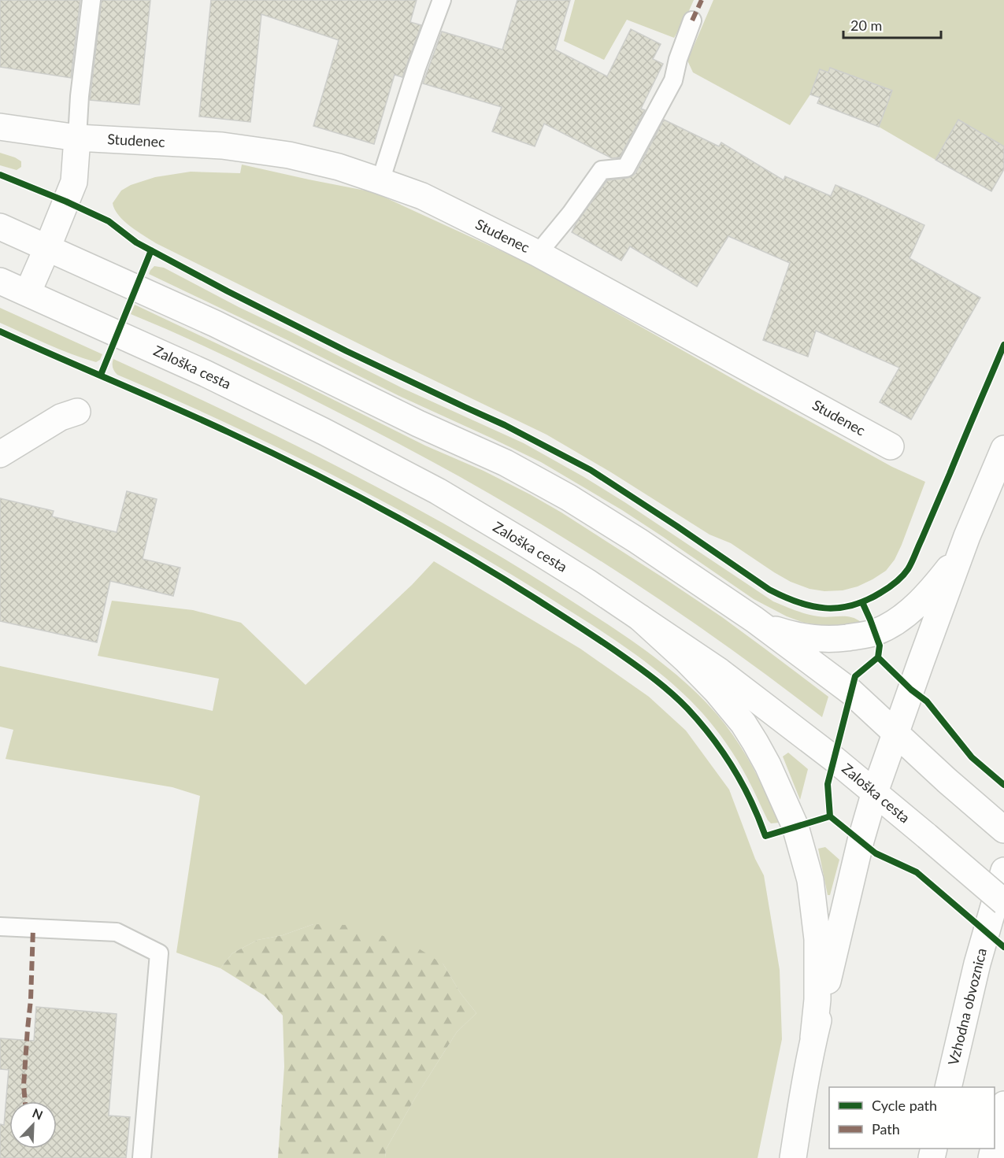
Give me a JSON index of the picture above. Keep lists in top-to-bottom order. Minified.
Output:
{"streets":{"main road":["Studenec","Zaloška cesta","Vzhodna obvoznica"]},"legend":["Cycle path","Path"],"scale_bar":"20 m","north":"top right"}
